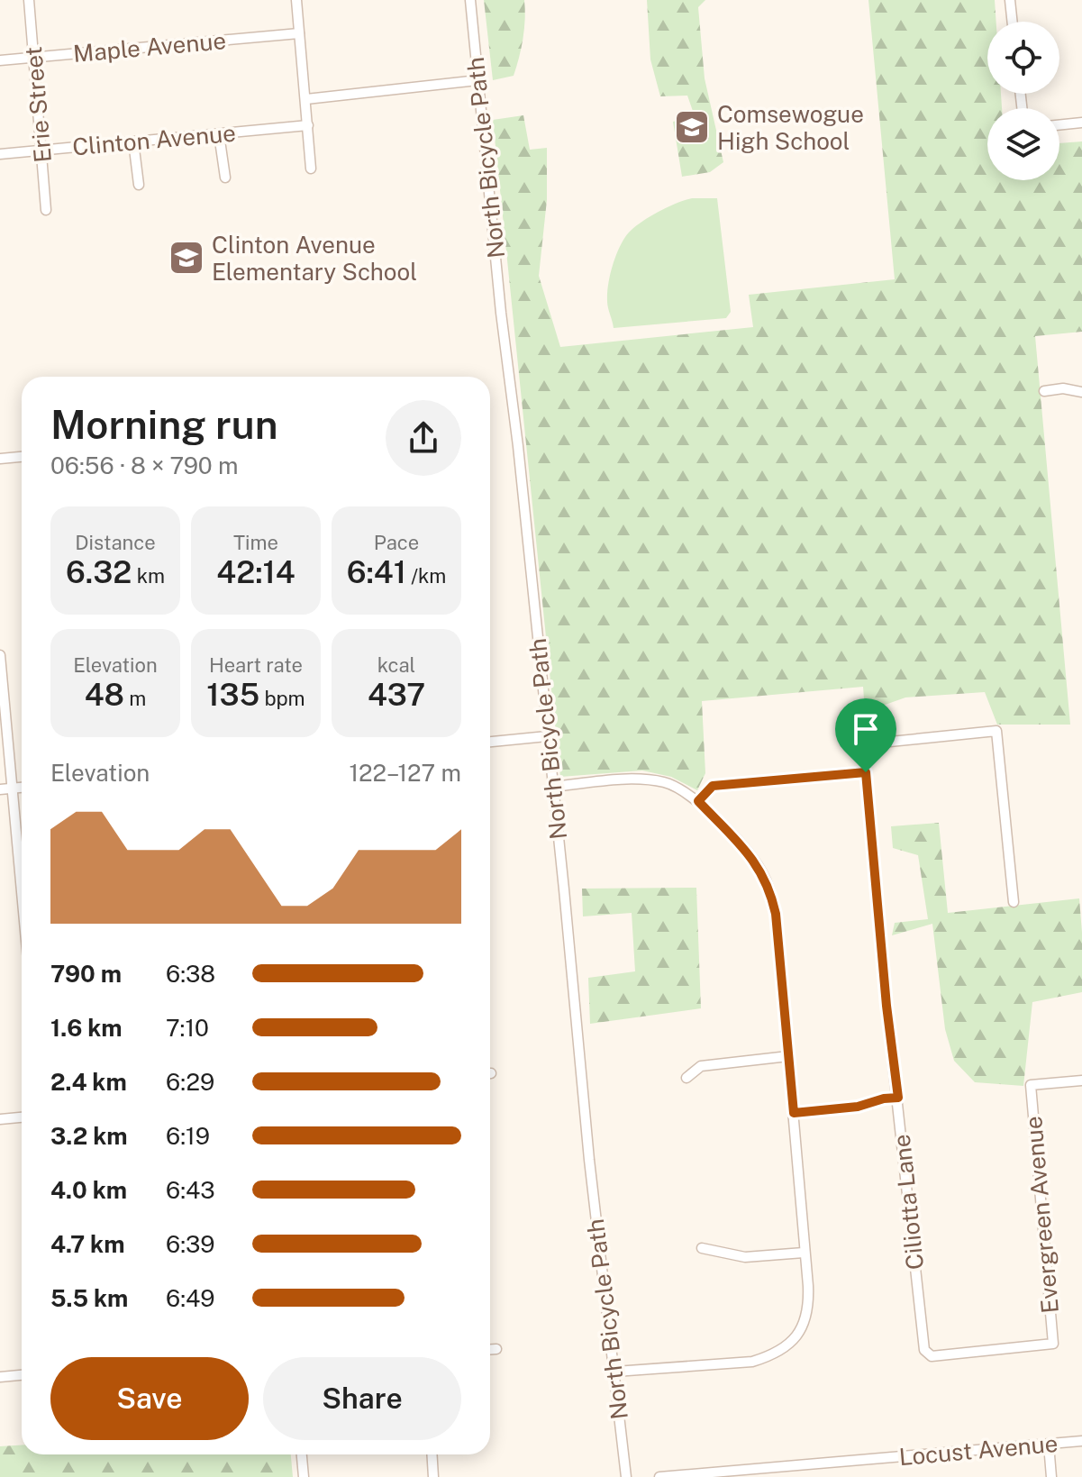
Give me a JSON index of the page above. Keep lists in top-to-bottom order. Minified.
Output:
{"streets":{"street":["Maple Avenue","Erie Street","Clinton Avenue","North Bicycle Path","Ciliotta Lane","Evergreen Avenue","Locust Avenue"]},"crossings":[["Maple Avenue","Erie Street"],["Erie Street","Clinton Avenue"],["Ciliotta Lane","Evergreen Avenue"]],"places":{"school or university":["Comsewogue High School","Clinton Avenue Elementary School"]},"page":{"heading":["Morning run","06:56 · 8 × 790 m"],"stats":[["Distance","6.32 km"],["Time","42:14"],["Pace","6:41 /km"],["Elevation","48 m"],["Heart rate","135 bpm"],["kcal","437"]],"chart":["Elevation","122–127 m"],"list":[{"name":"790 m","note":"6:38"},{"name":"1.6 km","note":"7:10"},{"name":"2.4 km","note":"6:29"},{"name":"3.2 km","note":"6:19"},{"name":"4.0 km","note":"6:43"},{"name":"4.7 km","note":"6:39"},{"name":"5.5 km","note":"6:49"}],"buttons":["Save","Share"]}}
